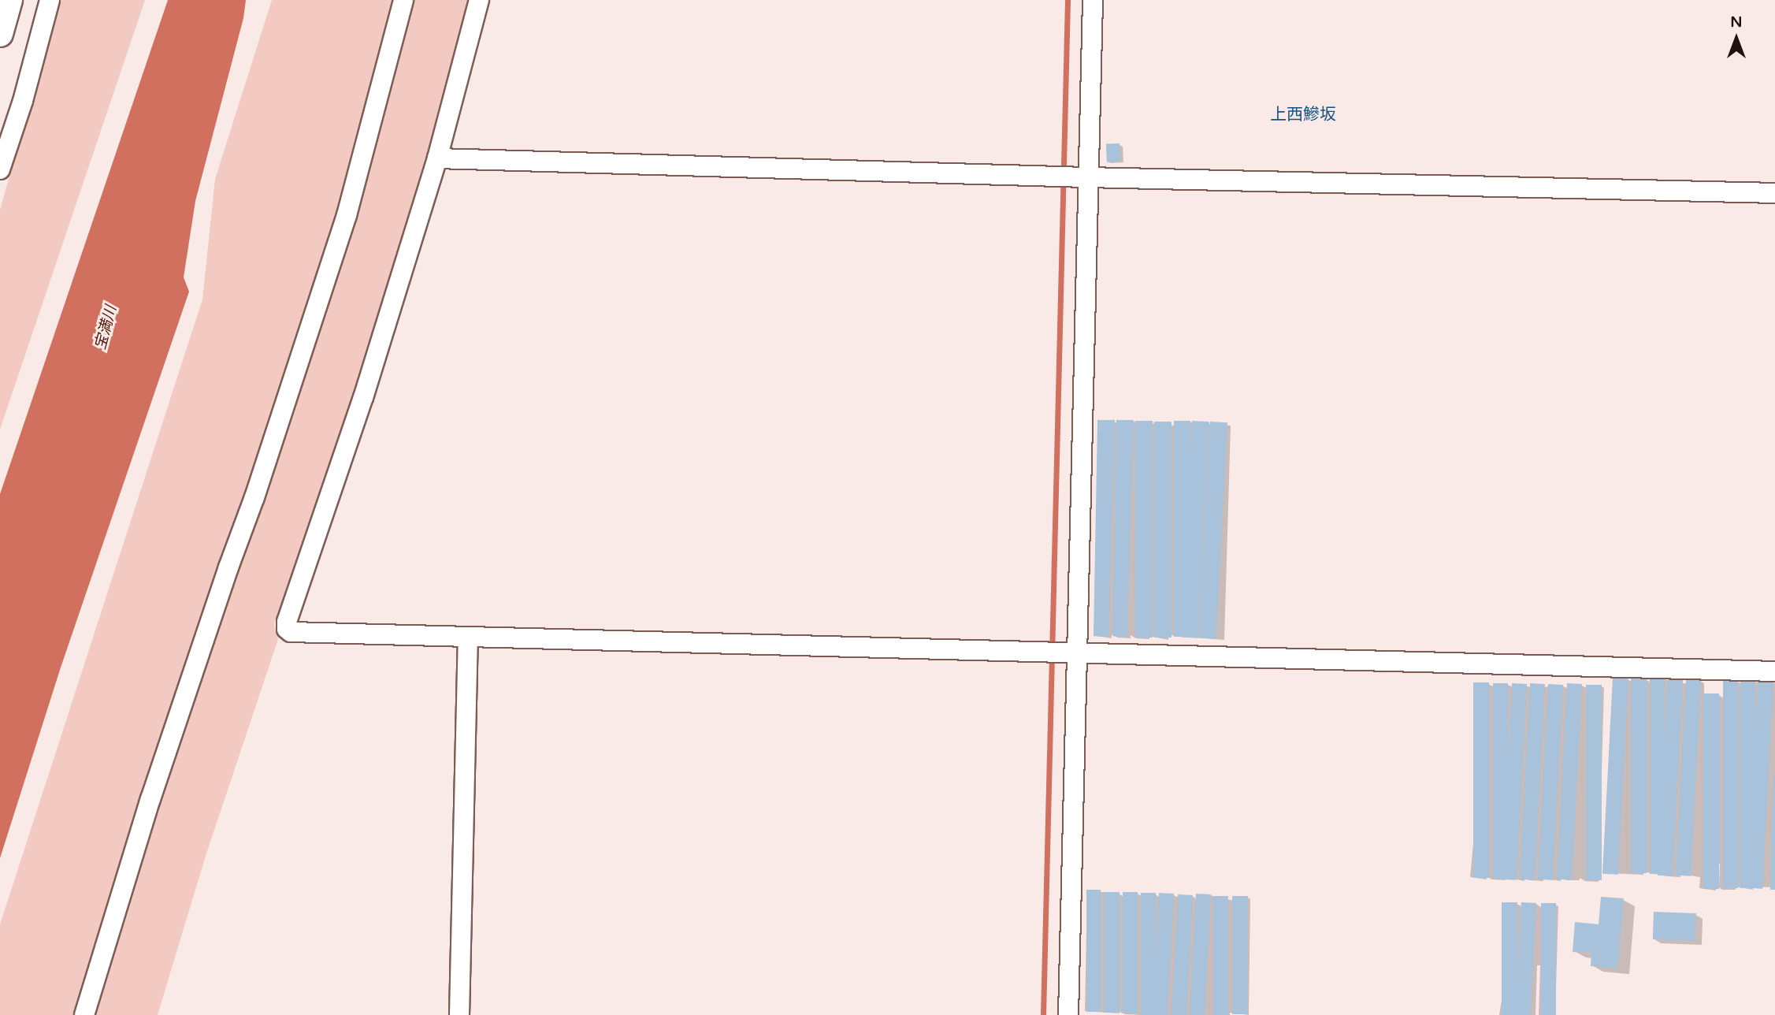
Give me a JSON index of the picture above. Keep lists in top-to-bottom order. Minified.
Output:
{"districts":["上西鰺坂"],"water":["宝満川"],"north":"top"}
